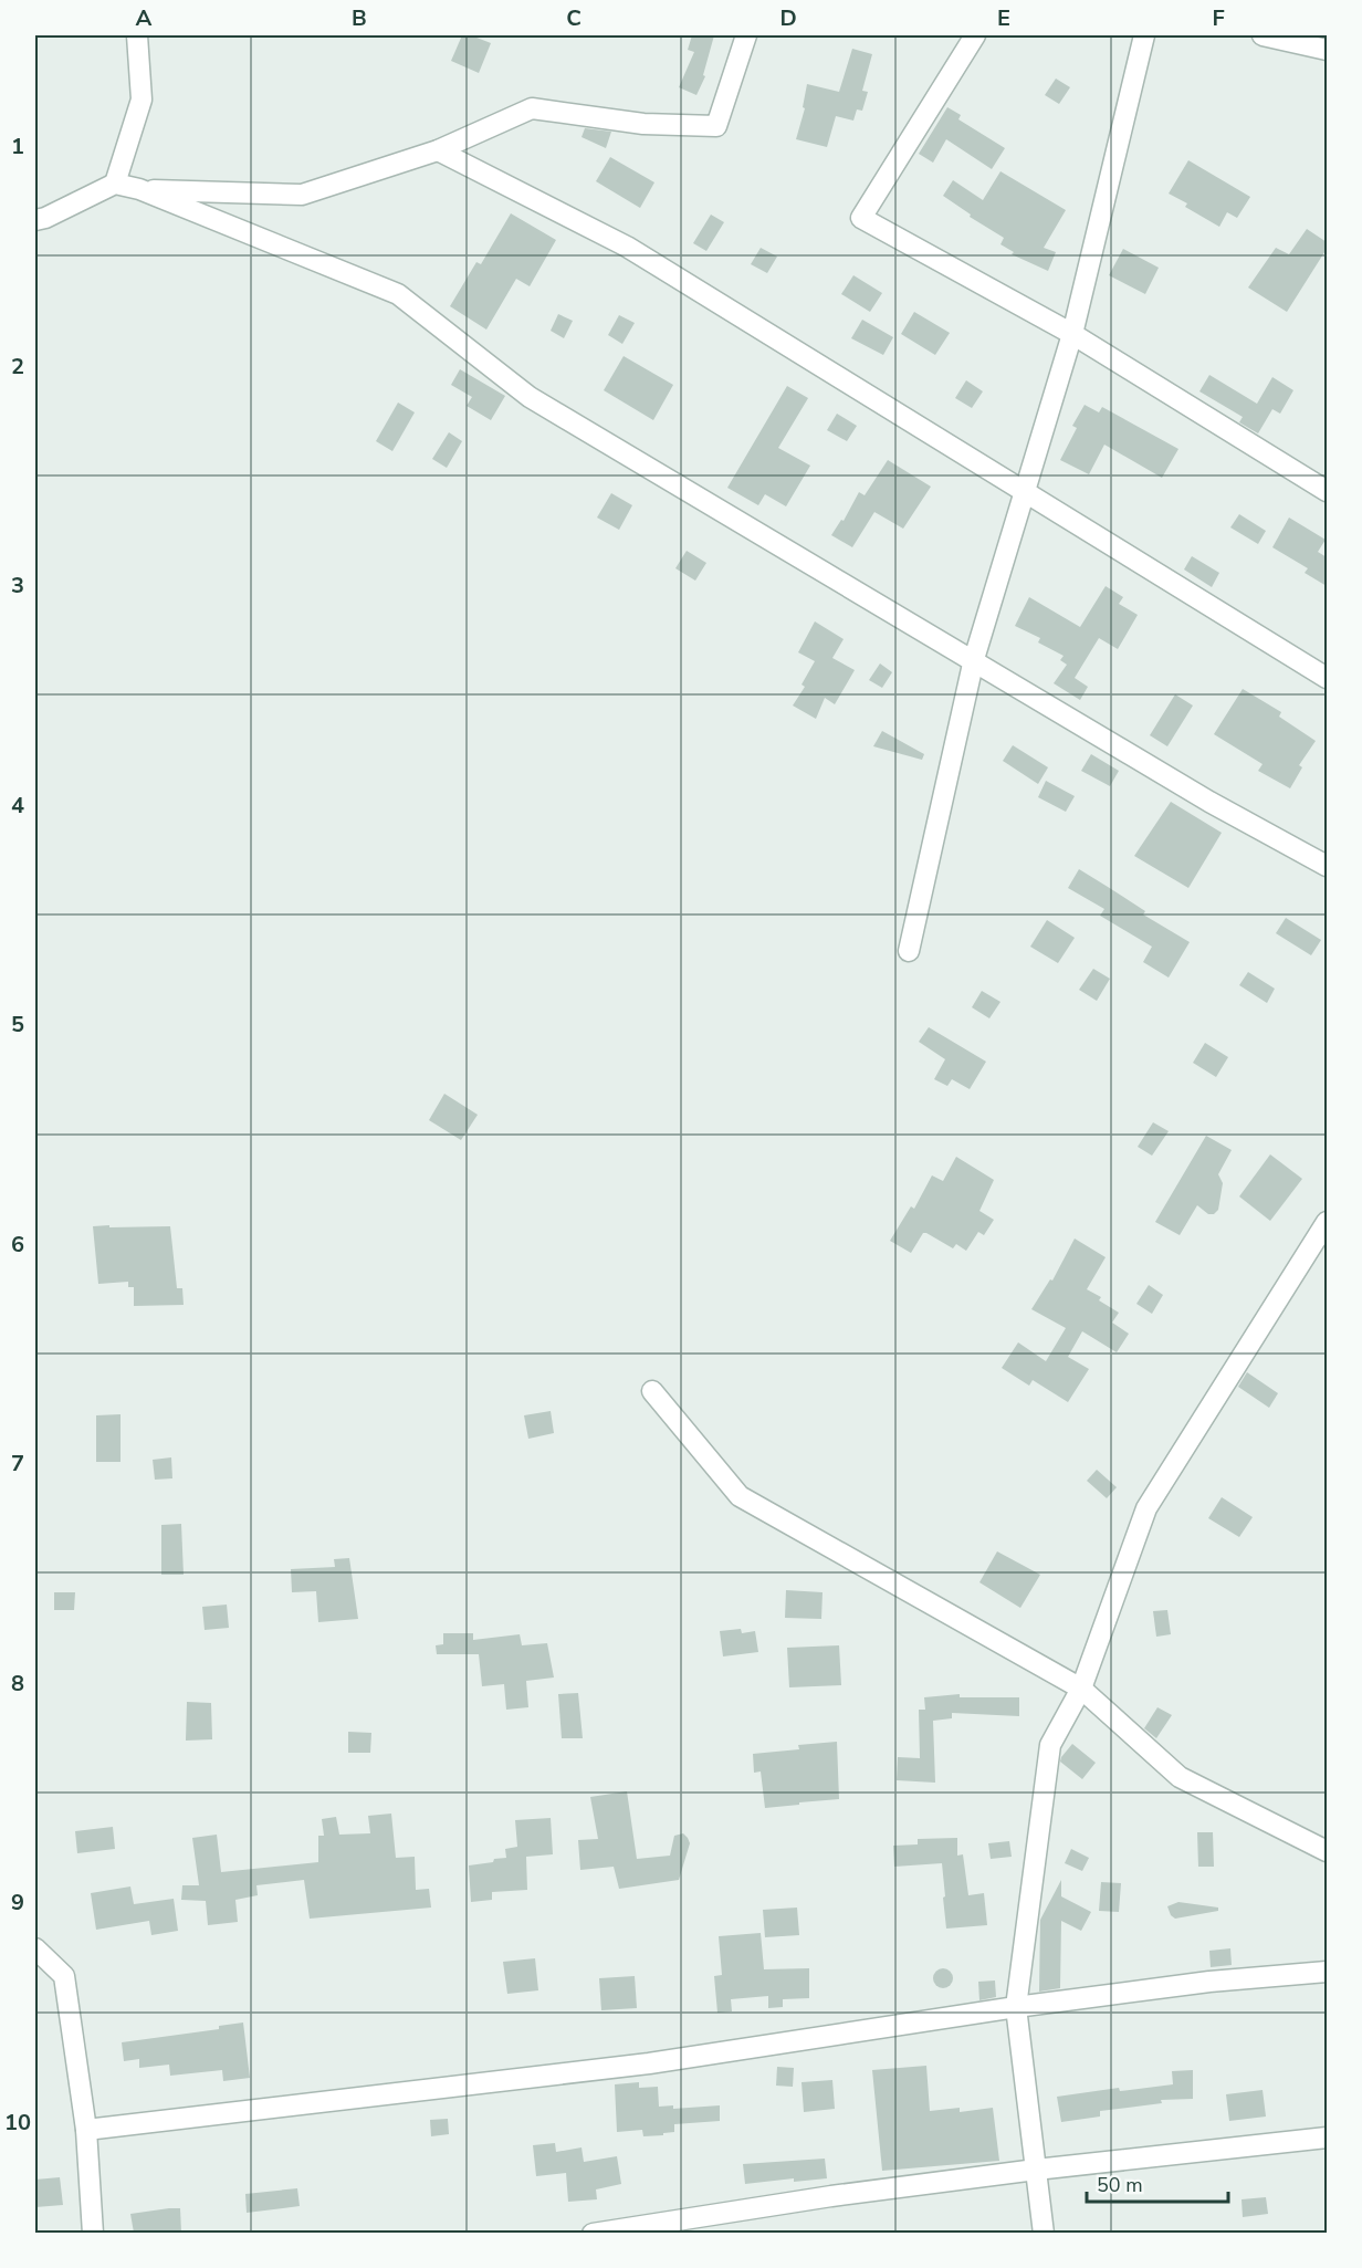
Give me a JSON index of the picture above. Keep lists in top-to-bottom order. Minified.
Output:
{"scale_bar":"50 m","grid":{"columns":["A","B","C","D","E","F"],"rows":["1","2","3","4","5","6","7","8","9","10"]}}
